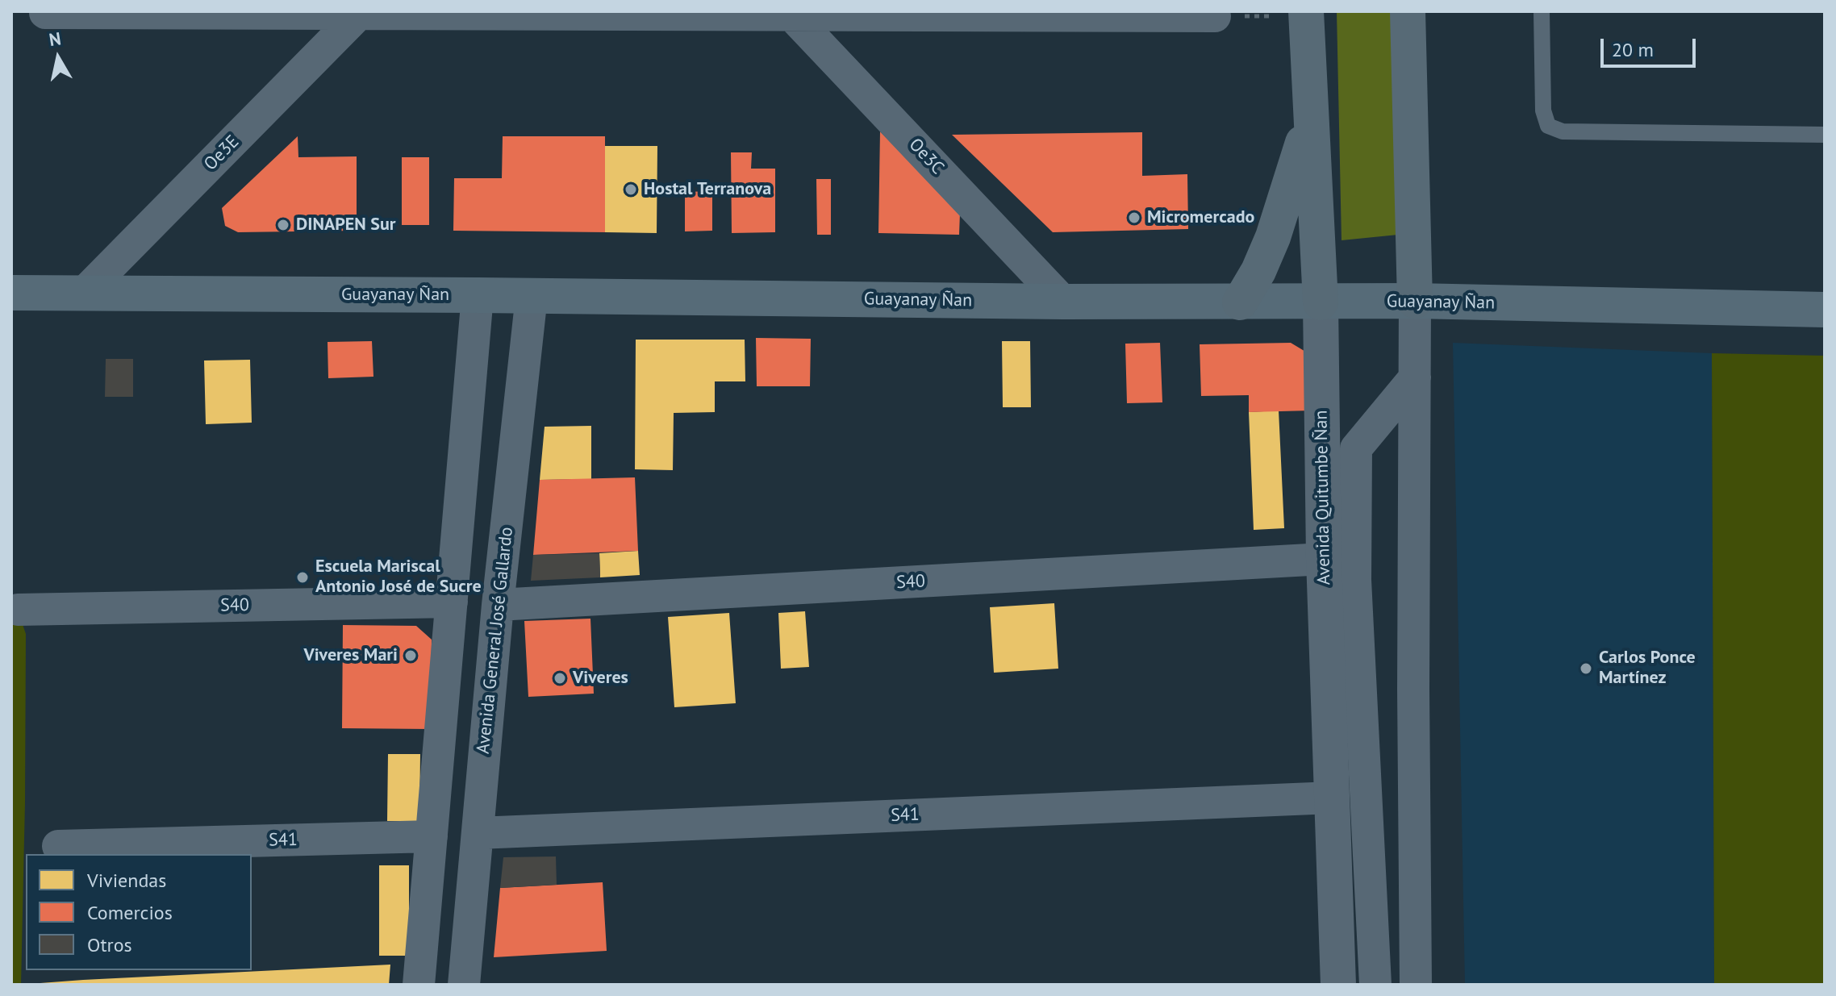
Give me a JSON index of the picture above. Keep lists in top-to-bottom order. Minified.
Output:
{"streets":{"main road":["Guayanay Ñan","Avenida Quitumbe Ñan"],"street":["Oe3E","Oe3C","S40","Avenida General José Gallardo","S41"]},"crossings":[["Oe3E","Guayanay Ñan"],["Oe3C","Guayanay Ñan"],["Guayanay Ñan","Avenida Quitumbe Ñan"],["Guayanay Ñan","Avenida General José Gallardo"],["Avenida Quitumbe Ñan","S40"],["Avenida Quitumbe Ñan","S41"],["S40","Avenida General José Gallardo"],["Avenida General José Gallardo","S41"]],"places":["Hostal Terranova","Micromercado","DINAPEN Sur","Escuela Mariscal Antonio José de Sucre","Viveres Mari","Carlos Ponce Martínez","Viveres"],"legend":["Viviendas","Comercios","Otros"],"scale_bar":"20 m","north":"top"}
